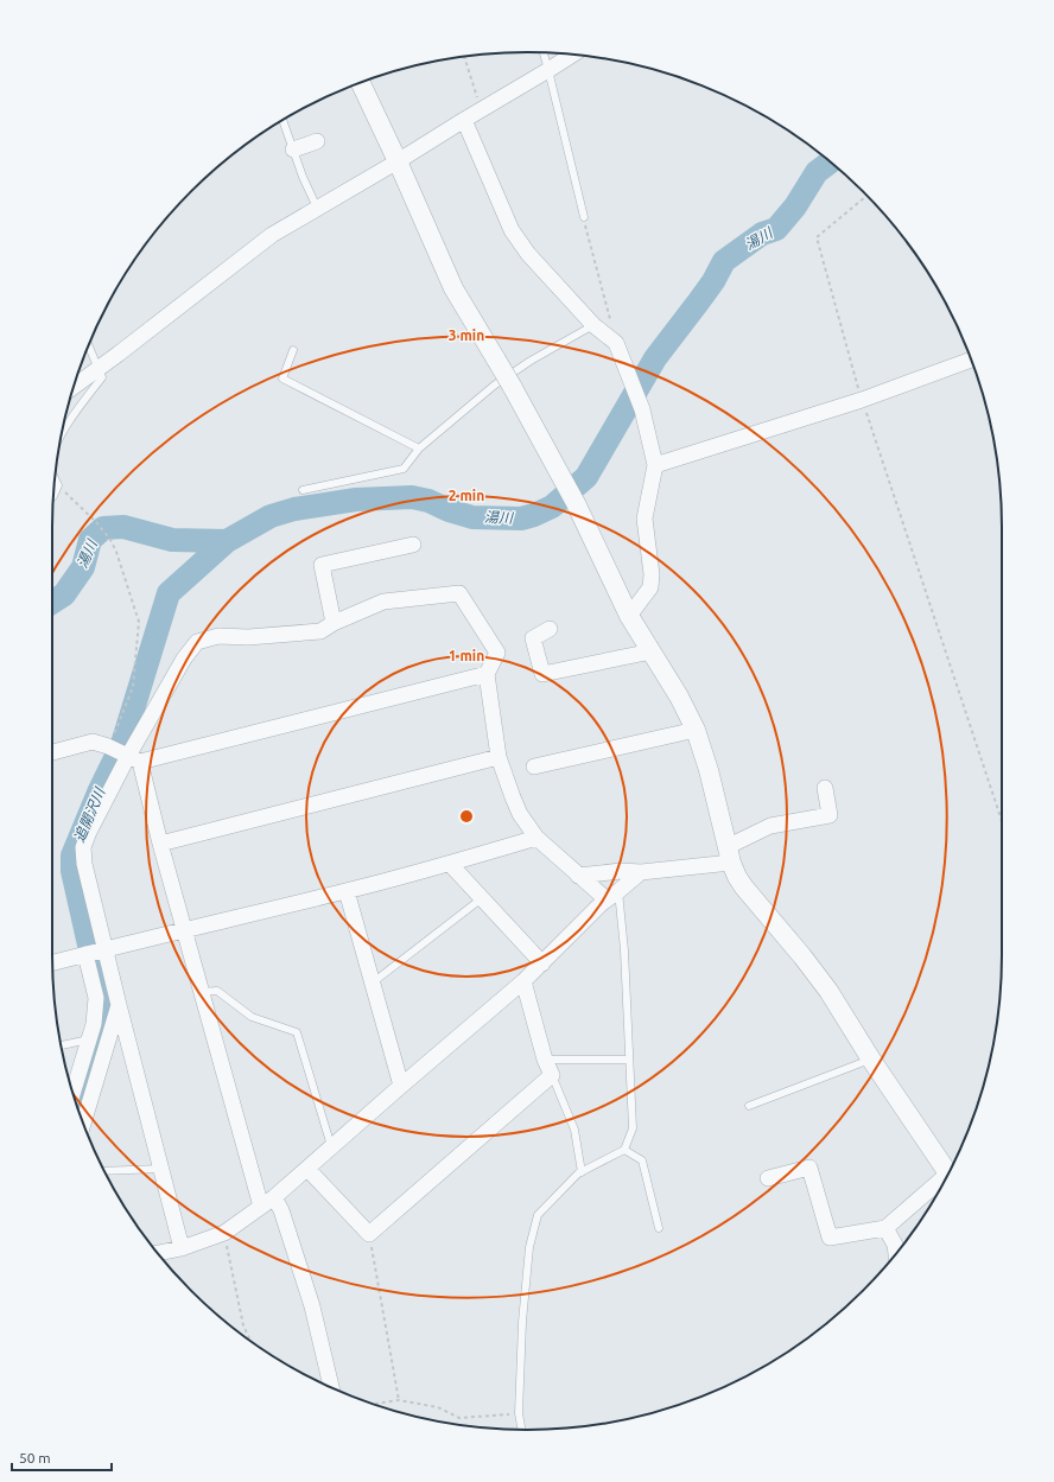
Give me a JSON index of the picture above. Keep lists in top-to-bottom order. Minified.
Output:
{"water":["湯川","追開沢川"],"scale_bar":"50 m","rings":["3 min","2 min","1 min"]}
